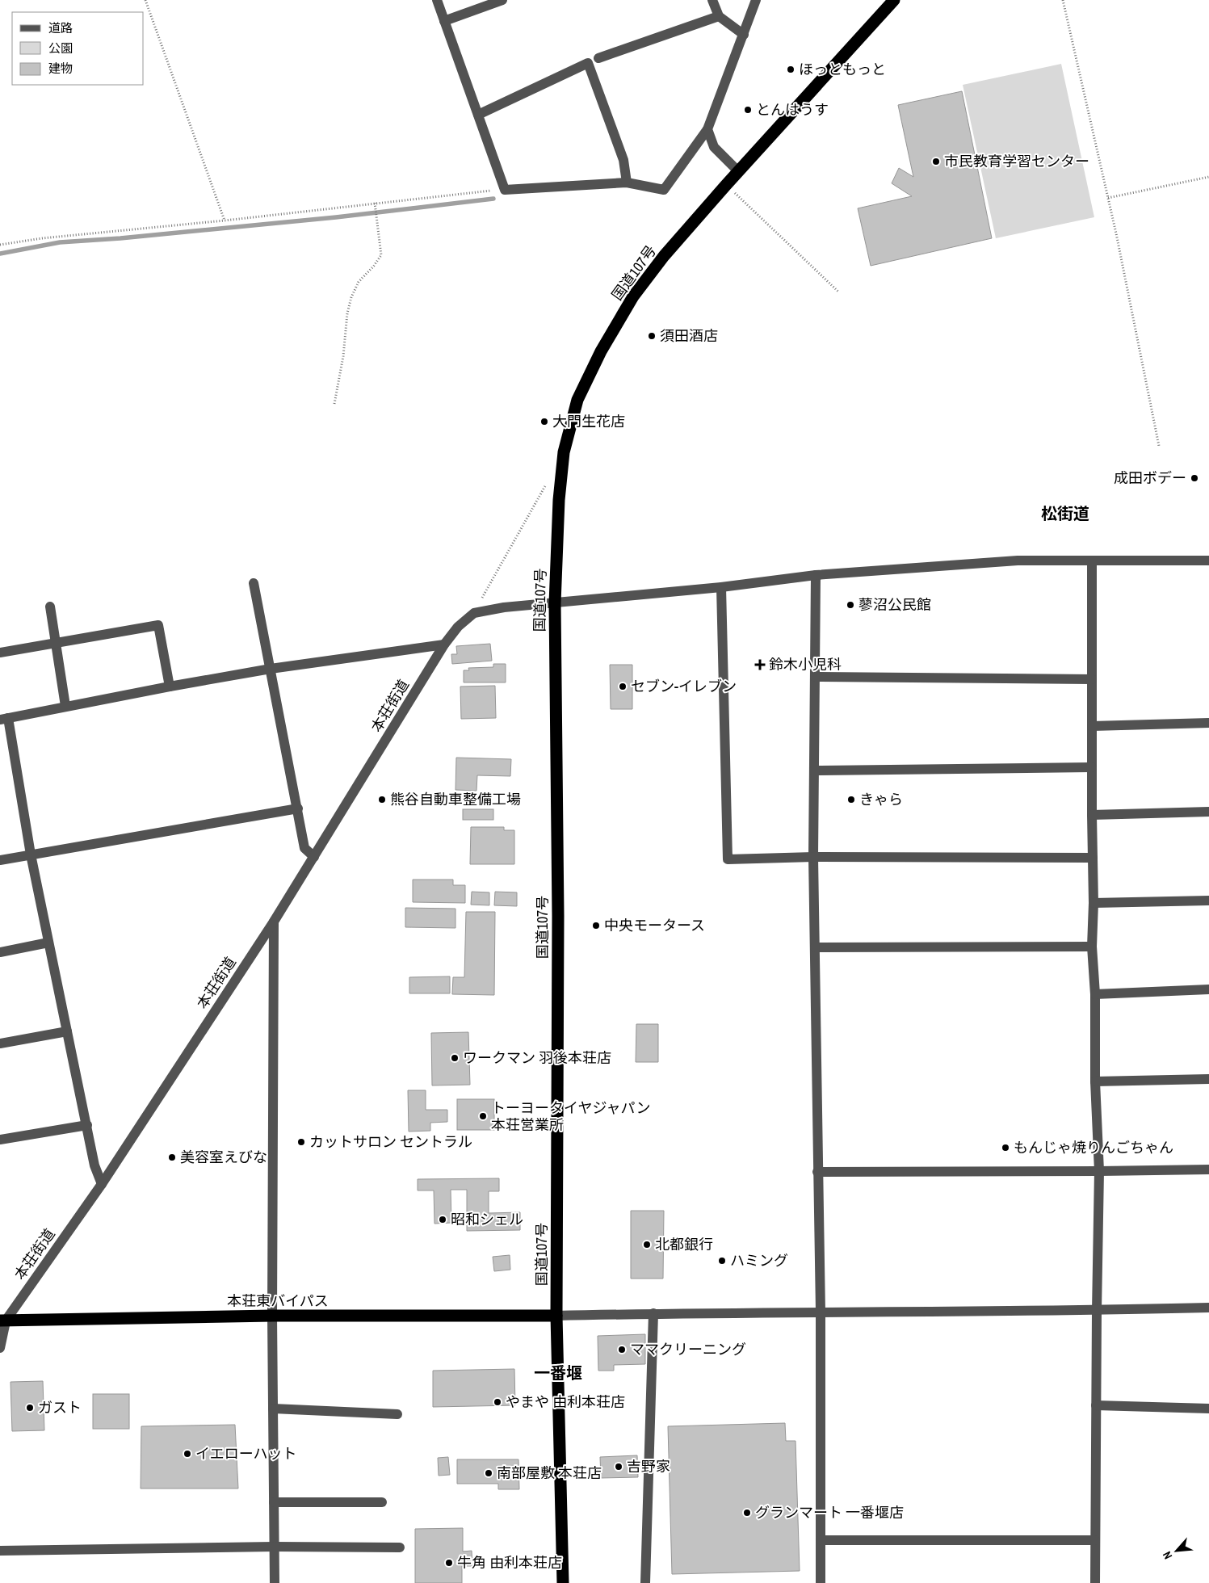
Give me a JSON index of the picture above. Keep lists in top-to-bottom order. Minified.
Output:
{"streets":{"highway":["国道107号","本荘東バイパス"],"street":["本荘街道"]},"crossings":[["国道107号","本荘東バイパス"],["本荘街道","本荘東バイパス"]],"districts":["松街道","一番堰"],"places":{"other":["ほっともっと","とんはうす","市民教育学習センター","須田酒店","大門生花店","成田ボデー","蓼沼公民館","セブン-イレブン","熊谷自動車整備工場","きゃら","中央モータース","ワークマン 羽後本荘店","トーヨータイヤジャパン 本荘営業所","カットサロン セントラル","もんじゃ焼りんごちゃん","美容室えびな","昭和シェル","北都銀行","ハミング","ママクリーニング","やまや 由利本荘店","ガスト","イエローハット","吉野家","南部屋敷 本荘店","グランマート 一番堰店","牛角 由利本荘店"],"health":["鈴木小児科"]},"legend":["道路","公園","建物"],"north":"bottom left"}
